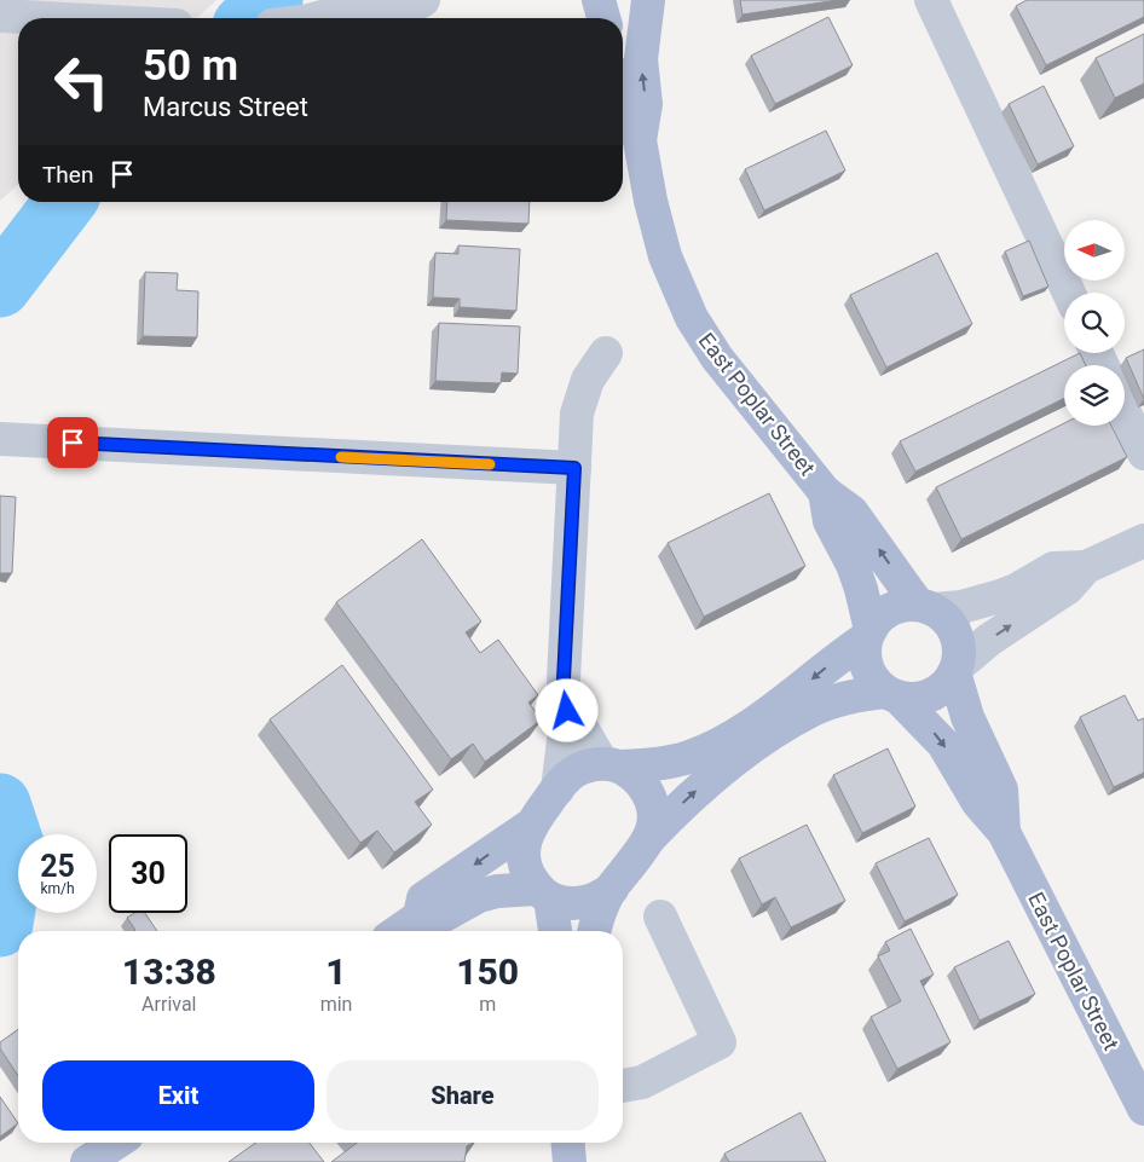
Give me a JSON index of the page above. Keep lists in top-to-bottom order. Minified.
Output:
{"streets":{"main road":["East Poplar Street"]},"north":"left","page":{"turn":["50 m","Marcus Street"],"then":"Then","speed":"25 km/h","limit":"30","eta":["13:38","Arrival","1","min","150","m"],"buttons":["Exit","Share"]}}
